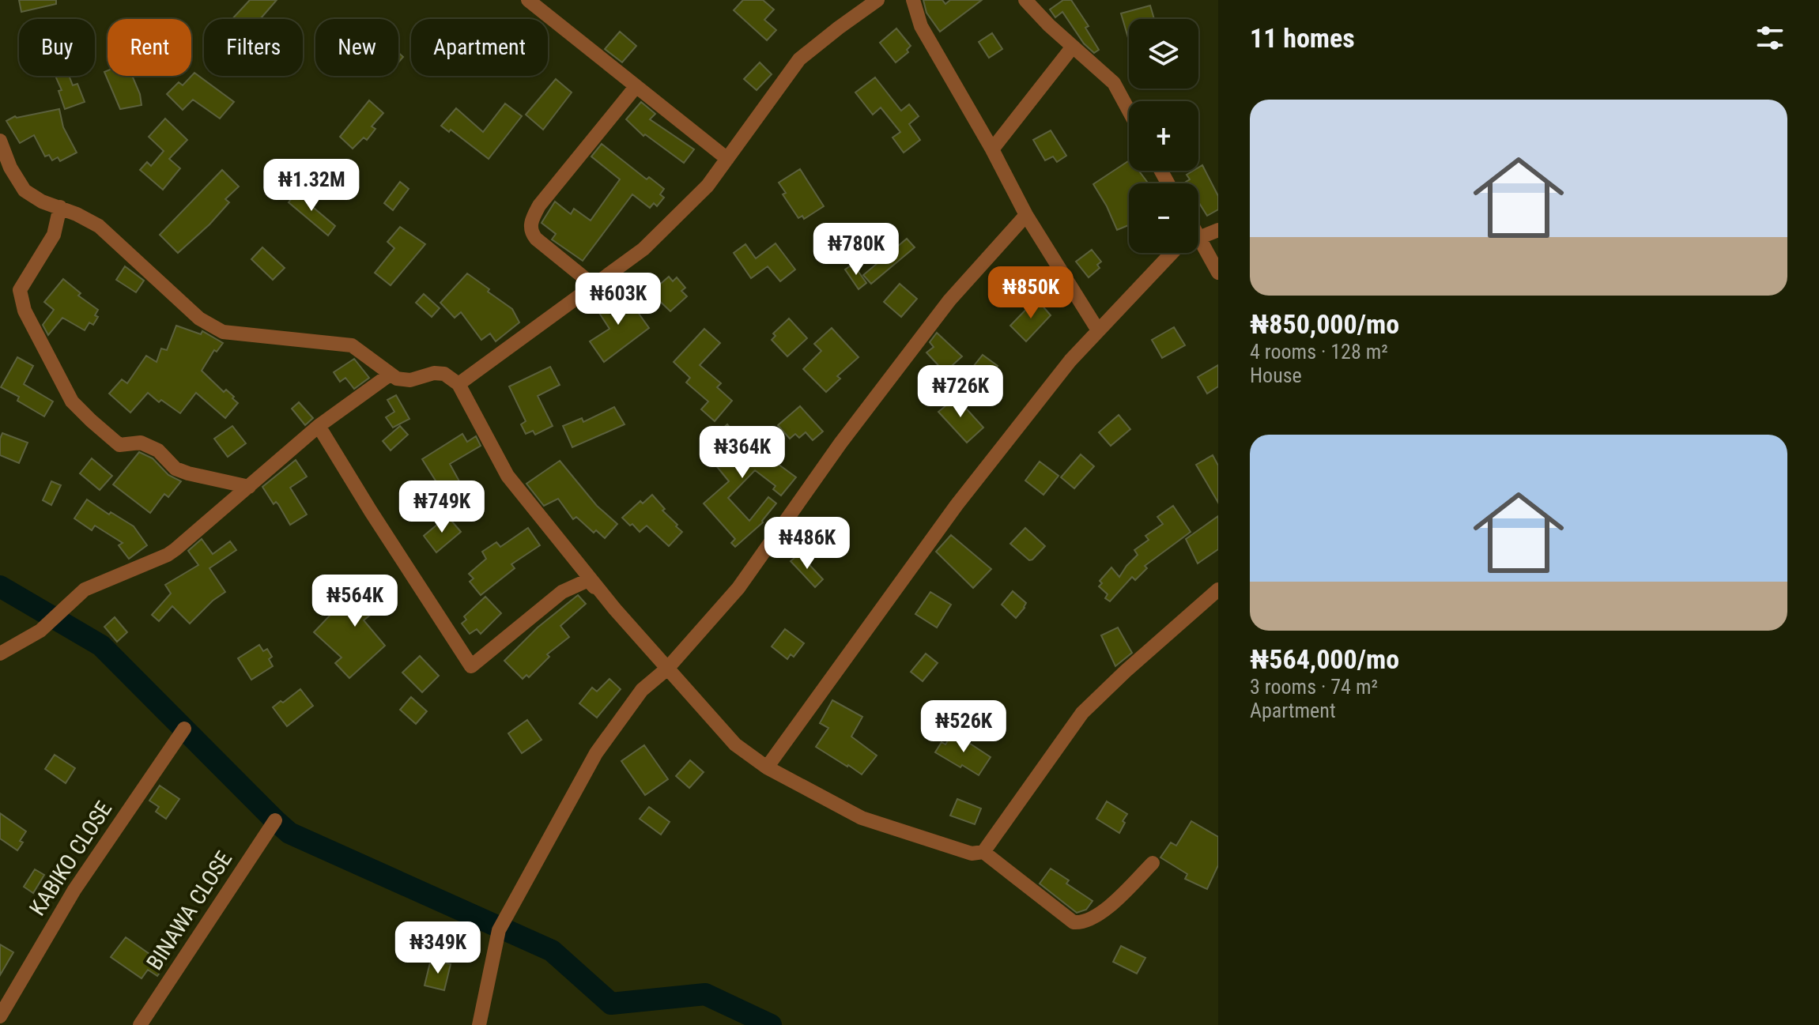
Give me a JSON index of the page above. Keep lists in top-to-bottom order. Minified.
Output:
{"streets":{"street":["KABIKO CLOSE","BINAWA CLOSE"]},"page":{"heading":"11 homes","map_buttons":["+","−"],"chip":["Buy","Rent","Filters","New","Apartment"],"list":[{"name":"₦850,000/mo","note":"4 rooms · 128 m² · House"},{"name":"₦564,000/mo","note":"3 rooms · 74 m² · Apartment"}],"price":["₦1.32M","₦780K","₦850K","₦603K","₦726K","₦364K","₦749K","₦486K","₦564K","₦526K","₦349K"]}}
